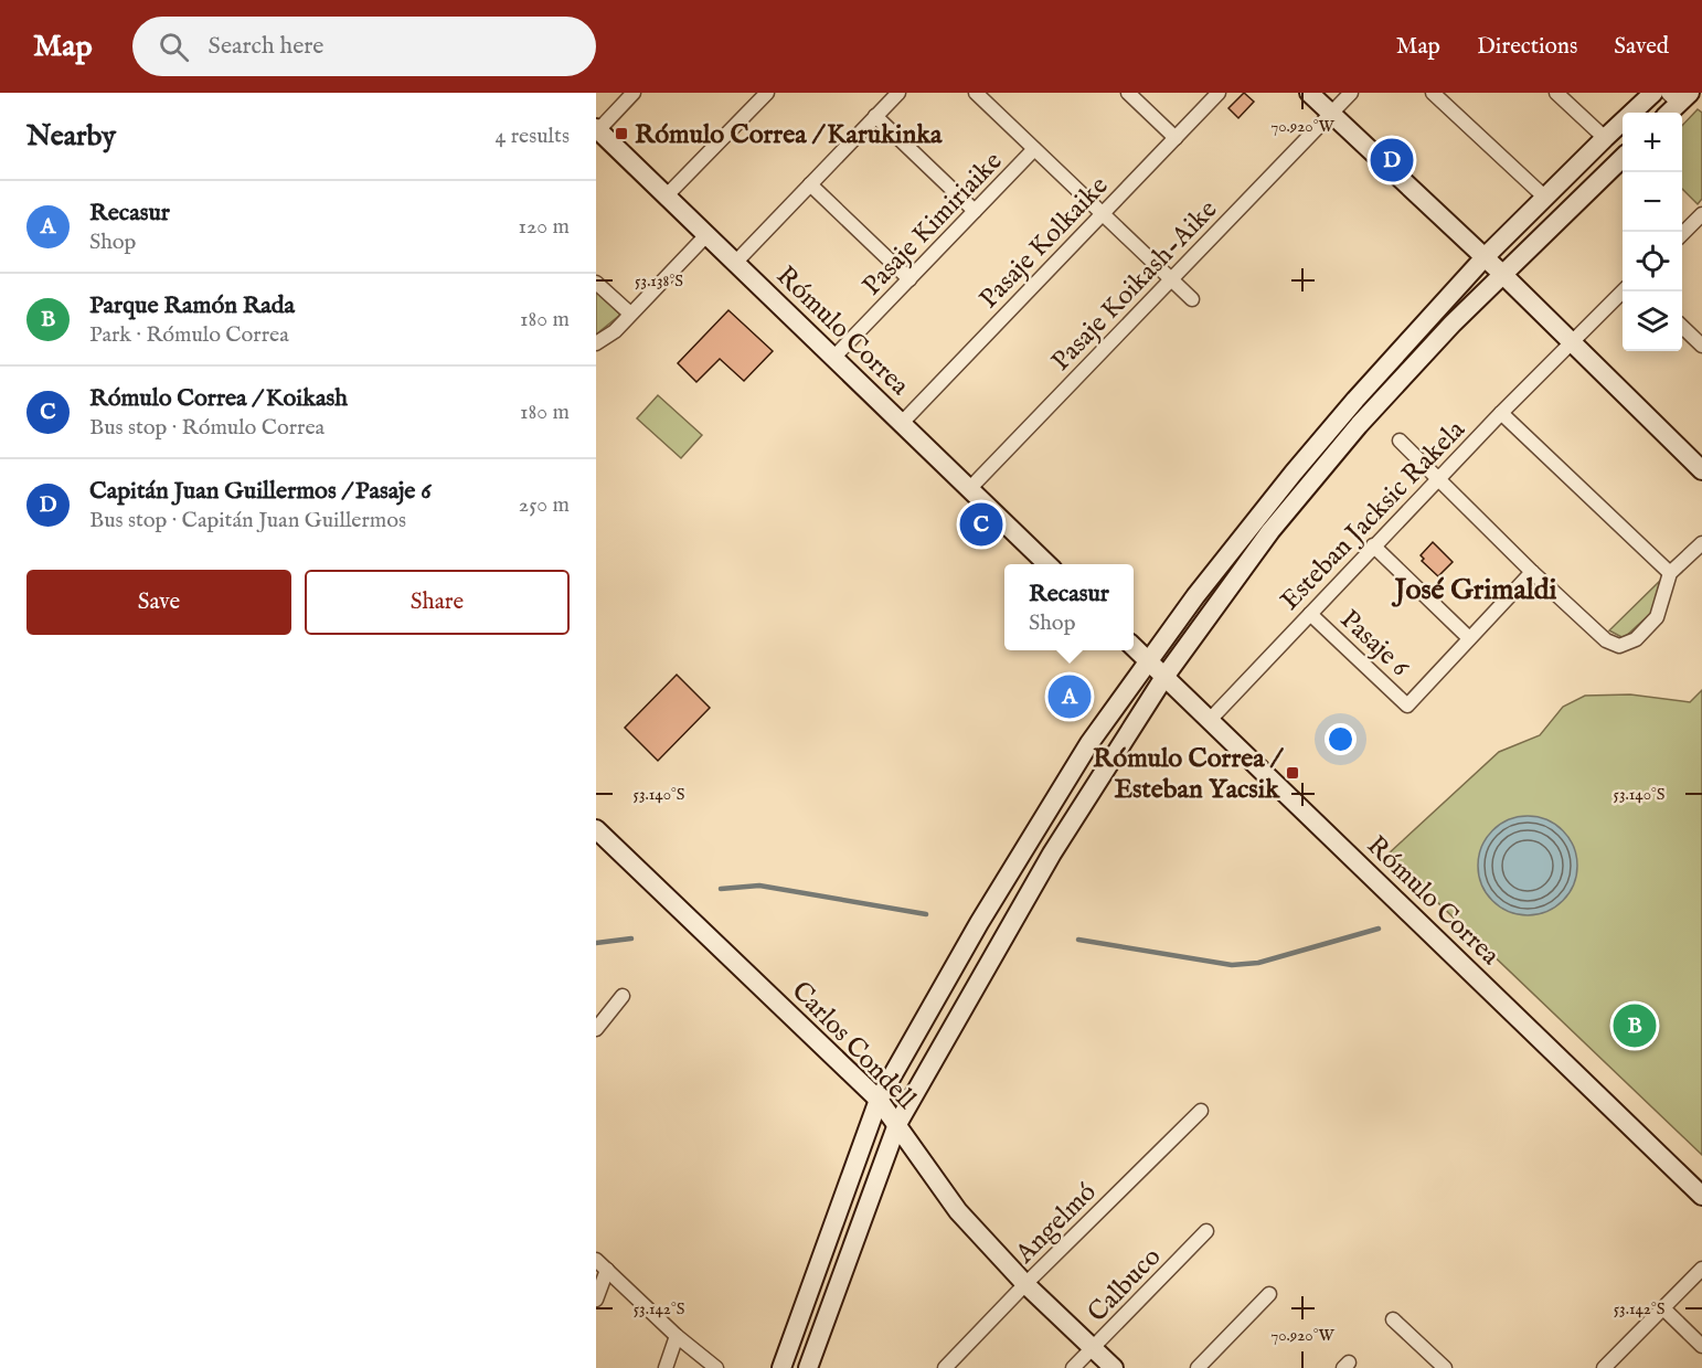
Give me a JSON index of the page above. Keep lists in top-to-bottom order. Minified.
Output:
{"streets":{"main road":["Rómulo Correa","Carlos Condell"],"street":["Pasaje Kimiriaike","Pasaje Kolkaike","Pasaje Koikash-Aike","Esteban Jacksic Rakela","Pasaje 6","Angelmó","Calbuco"]},"crossings":[["Pasaje Kimiriaike","Rómulo Correa"],["Pasaje Kolkaike","Rómulo Correa"],["Pasaje Koikash-Aike","Rómulo Correa"],["Rómulo Correa","Esteban Jacksic Rakela"],["Esteban Jacksic Rakela","Pasaje 6"],["Carlos Condell","Angelmó"],["Carlos Condell","Calbuco"]],"districts":["José Grimaldi"],"places":{"transit":["Rómulo Correa / Karukinka","Rómulo Correa / Esteban Yacsik"]},"page":{"header":"Map","search":"Search here","nav":["Map","Directions","Saved"],"heading":["Nearby","4 results"],"map_buttons":["+","−"],"pins":["D","C","A","B"],"list":[{"mark":"A","name":"Recasur","note":"Shop","value":"120 m"},{"mark":"B","name":"Parque Ramón Rada","note":"Park · Rómulo Correa","value":"180 m"},{"mark":"C","name":"Rómulo Correa / Koikash","note":"Bus stop · Rómulo Correa","value":"180 m"},{"mark":"D","name":"Capitán Juan Guillermos / Pasaje 6","note":"Bus stop · Capitán Juan Guillermos","value":"250 m"}],"buttons":["Save","Share"],"popup":["Recasur","Shop"]},"coordinates":["70.920°W","53.138°S","53.140°S","53.142°S"]}
